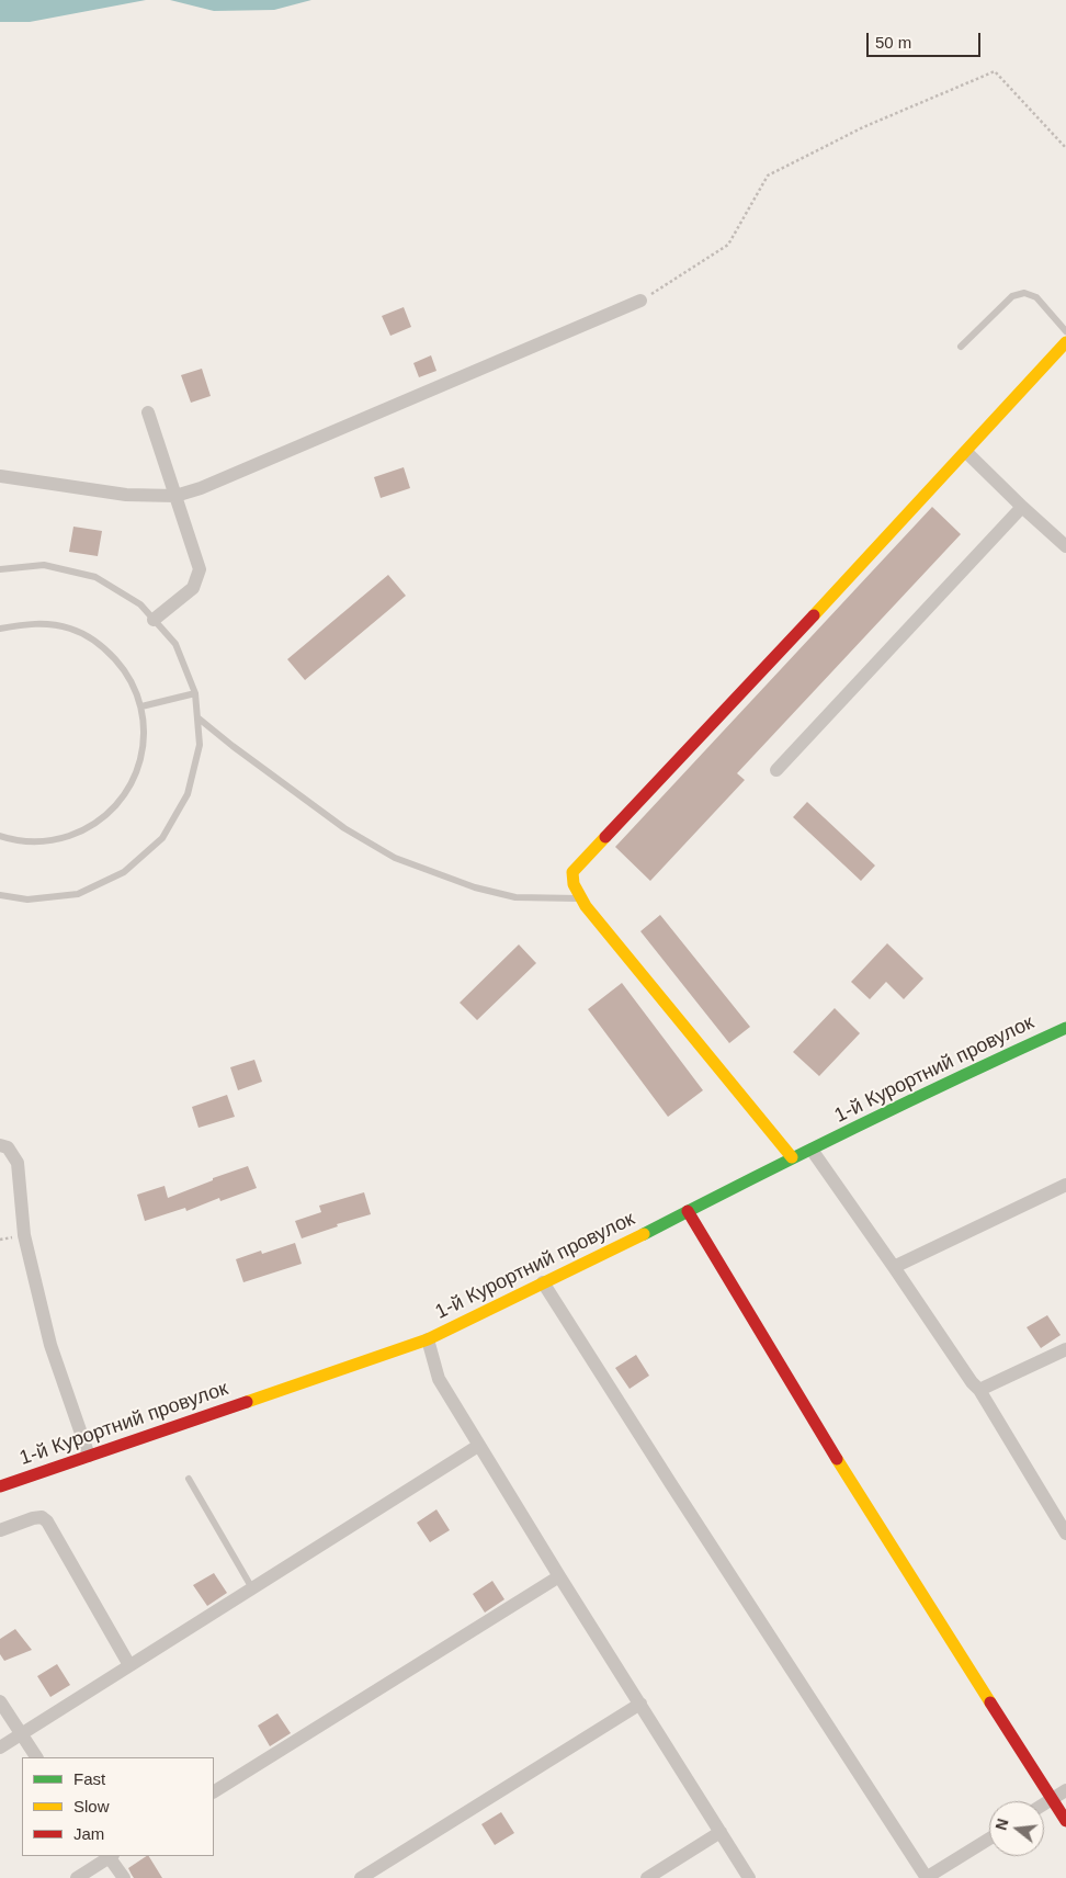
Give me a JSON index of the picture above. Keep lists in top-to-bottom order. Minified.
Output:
{"streets":{"street":["1-й Курортний провулок"]},"legend":["Fast","Slow","Jam"],"scale_bar":"50 m","north":"left"}
